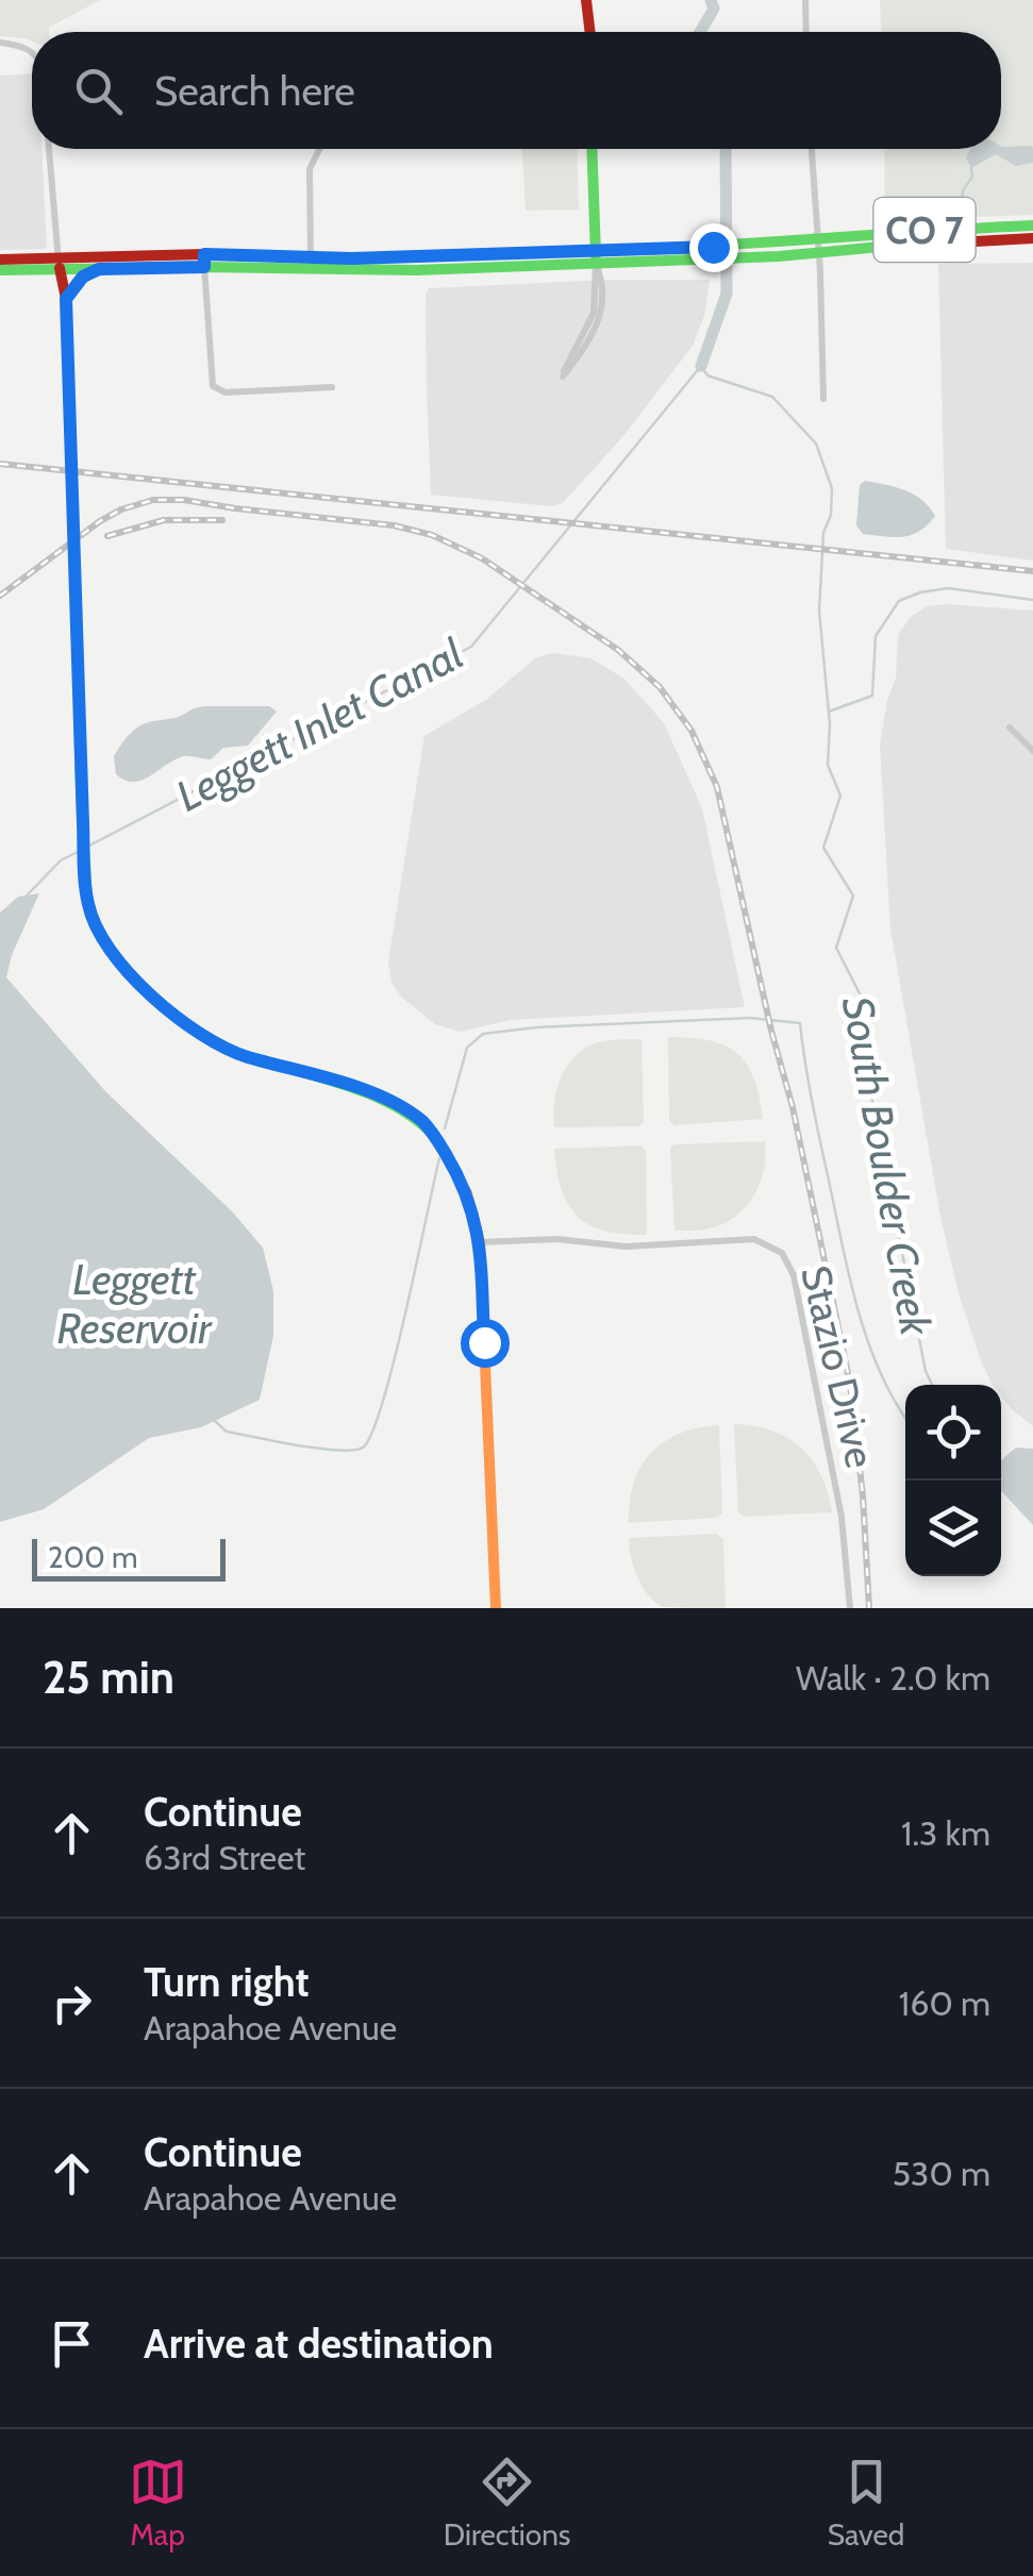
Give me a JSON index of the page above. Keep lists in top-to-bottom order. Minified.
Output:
{"streets":{"main road":["CO 7"],"street":["Stazio Drive"]},"water":["Leggett Inlet Canal","South Boulder Creek","Leggett Reservoir"],"scale_bar":"200 m","page":{"search":"Search here","scale":"200 m","heading":["25 min","Walk · 2.0 km"],"list":[["Continue","63rd Street","1.3 km"],["Turn right","Arapahoe Avenue","160 m"],["Continue","Arapahoe Avenue","530 m"],"Arrive at destination"],"nav":["Map","Directions","Saved"]}}
